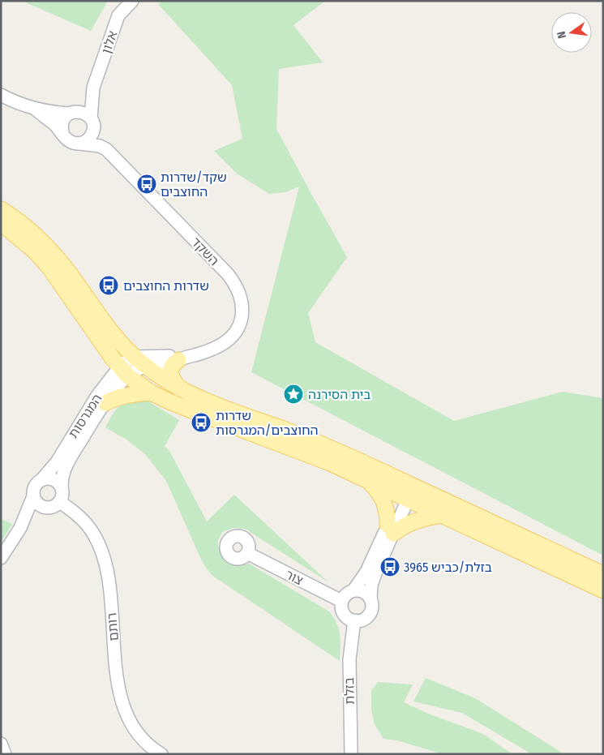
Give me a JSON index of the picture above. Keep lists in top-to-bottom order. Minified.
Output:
{"streets":{"street":["אלון","השקד","המגרסות","צור","רותם","בזלת"]},"crossings":[["אלון","השקד"],["השקד","המגרסות"],["המגרסות","רותם"],["צור","בזלת"]],"places":{"bus stop":["שקד/שדרות החוצבים","שדרות החוצבים","שדרות החוצבים/המגרסות","בזלת/כביש 3965"],"place":["בית הסירנה"]},"north":"left"}
